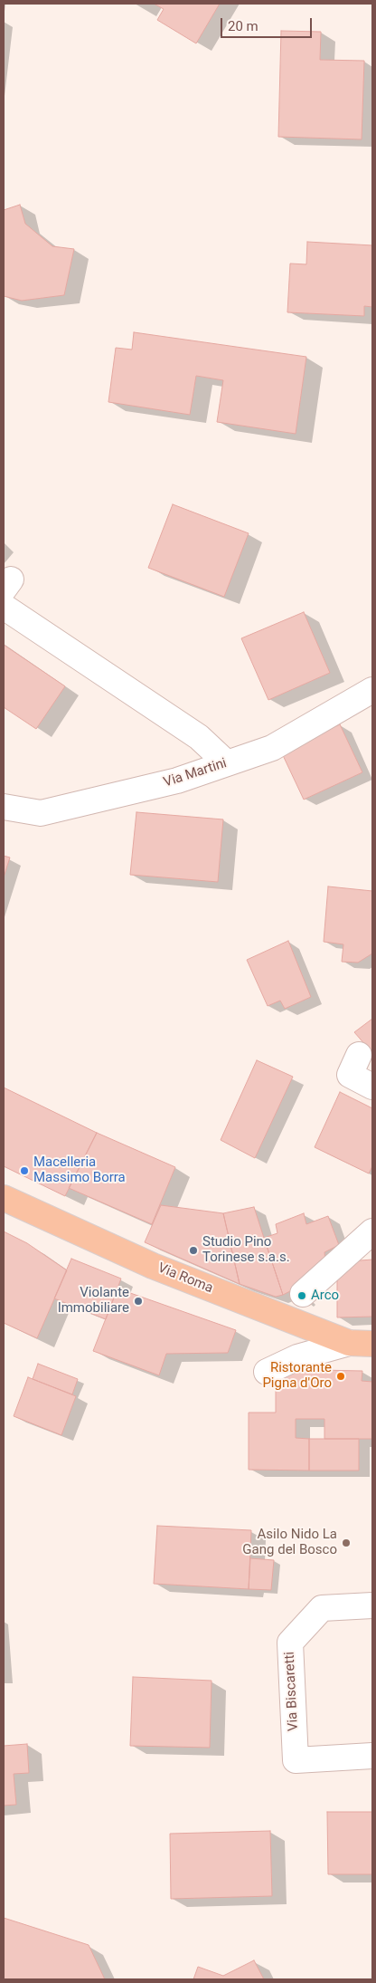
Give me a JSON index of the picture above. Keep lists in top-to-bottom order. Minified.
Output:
{"streets":{"main road":["Via Roma"],"street":["Via Martini","Via Biscaretti"]},"places":["Macelleria Massimo Borra","Studio Pino Torinese s.a.s.","Arco","Violante Immobiliare","Ristorante Pigna d'Oro","Asilo Nido La Gang del Bosco"],"scale_bar":"20 m"}
